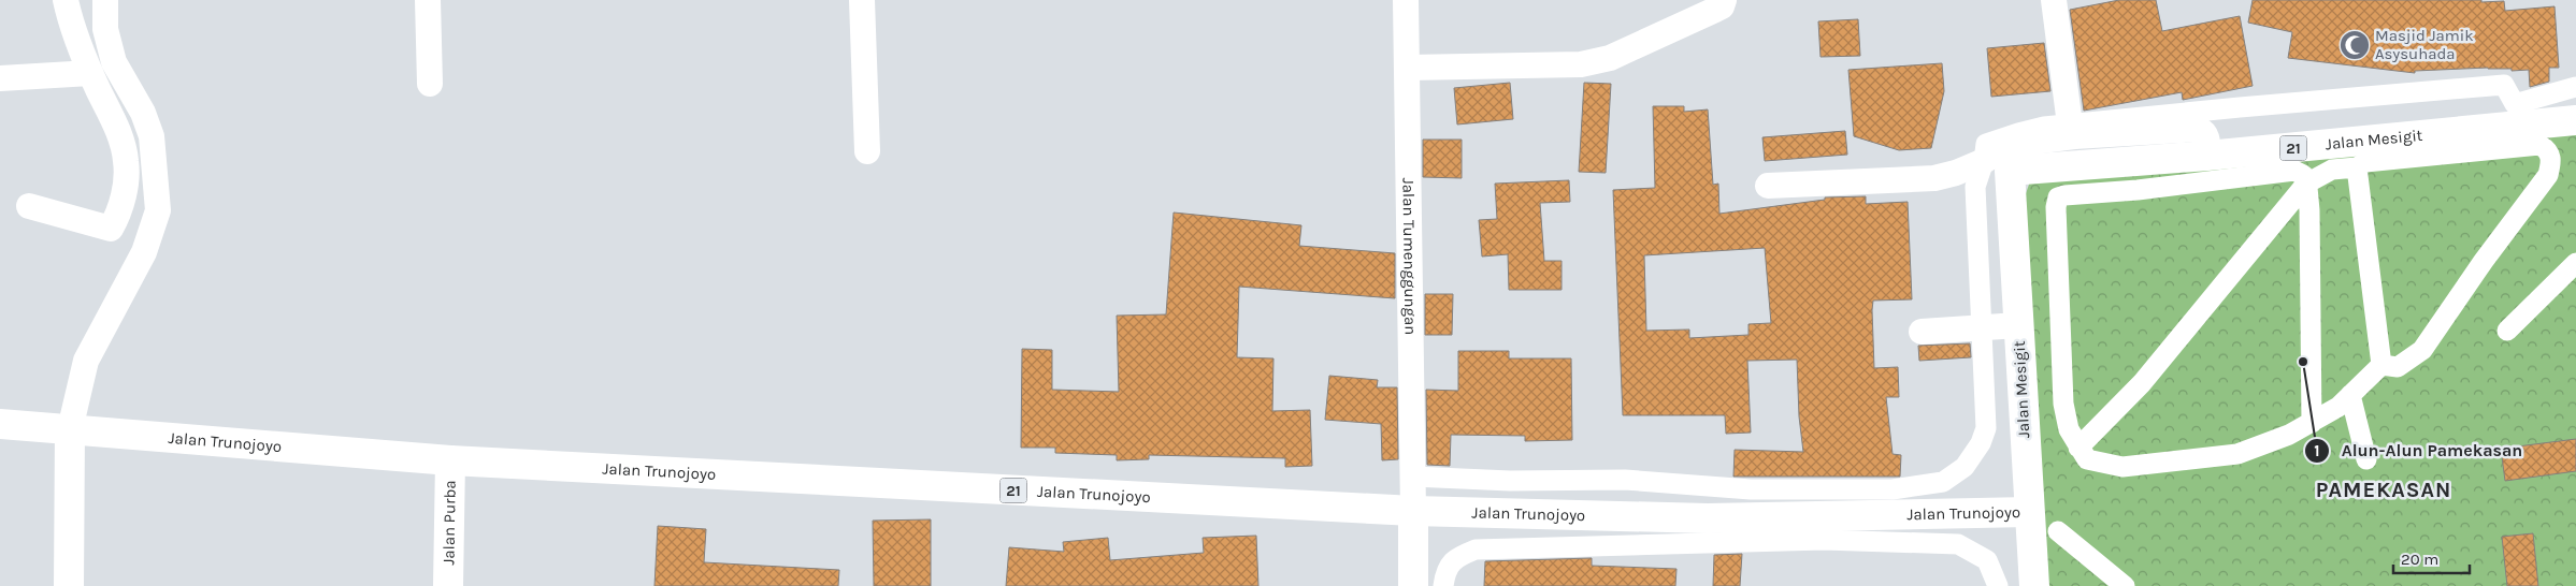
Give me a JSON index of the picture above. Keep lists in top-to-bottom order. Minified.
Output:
{"streets":{"main road":["Jalan Mesigit","21","Jalan Trunojoyo","Jalan Purba"],"street":["Jalan Tumenggungan"]},"crossings":[["Jalan Mesigit","Jalan Trunojoyo"],["Jalan Tumenggungan","Jalan Trunojoyo"],["Jalan Trunojoyo","Jalan Purba"]],"districts":["PAMEKASAN"],"places":{"mosque":["Masjid Jamik Asysuhada"],"other":["Alun-Alun Pamekasan"]},"scale_bar":"20 m"}
